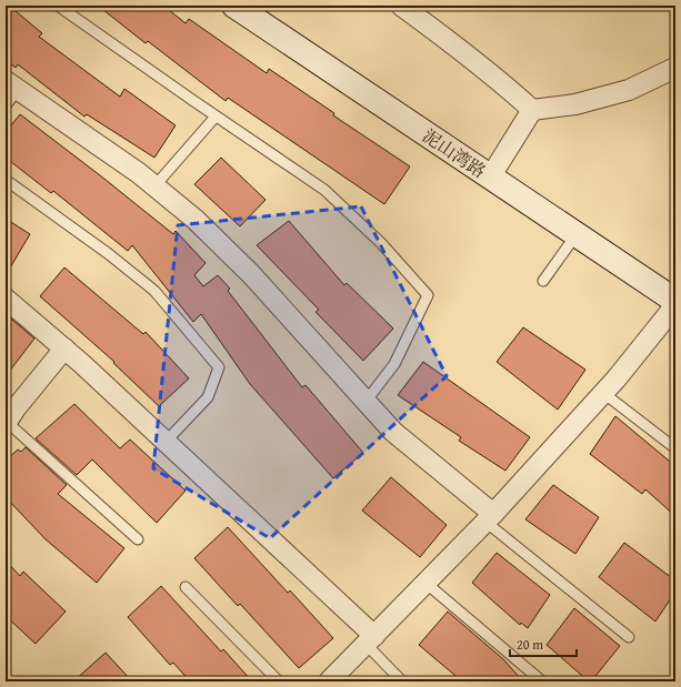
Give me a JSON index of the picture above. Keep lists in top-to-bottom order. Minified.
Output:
{"streets":{"street":["泥山湾路"]},"scale_bar":"20 m"}
